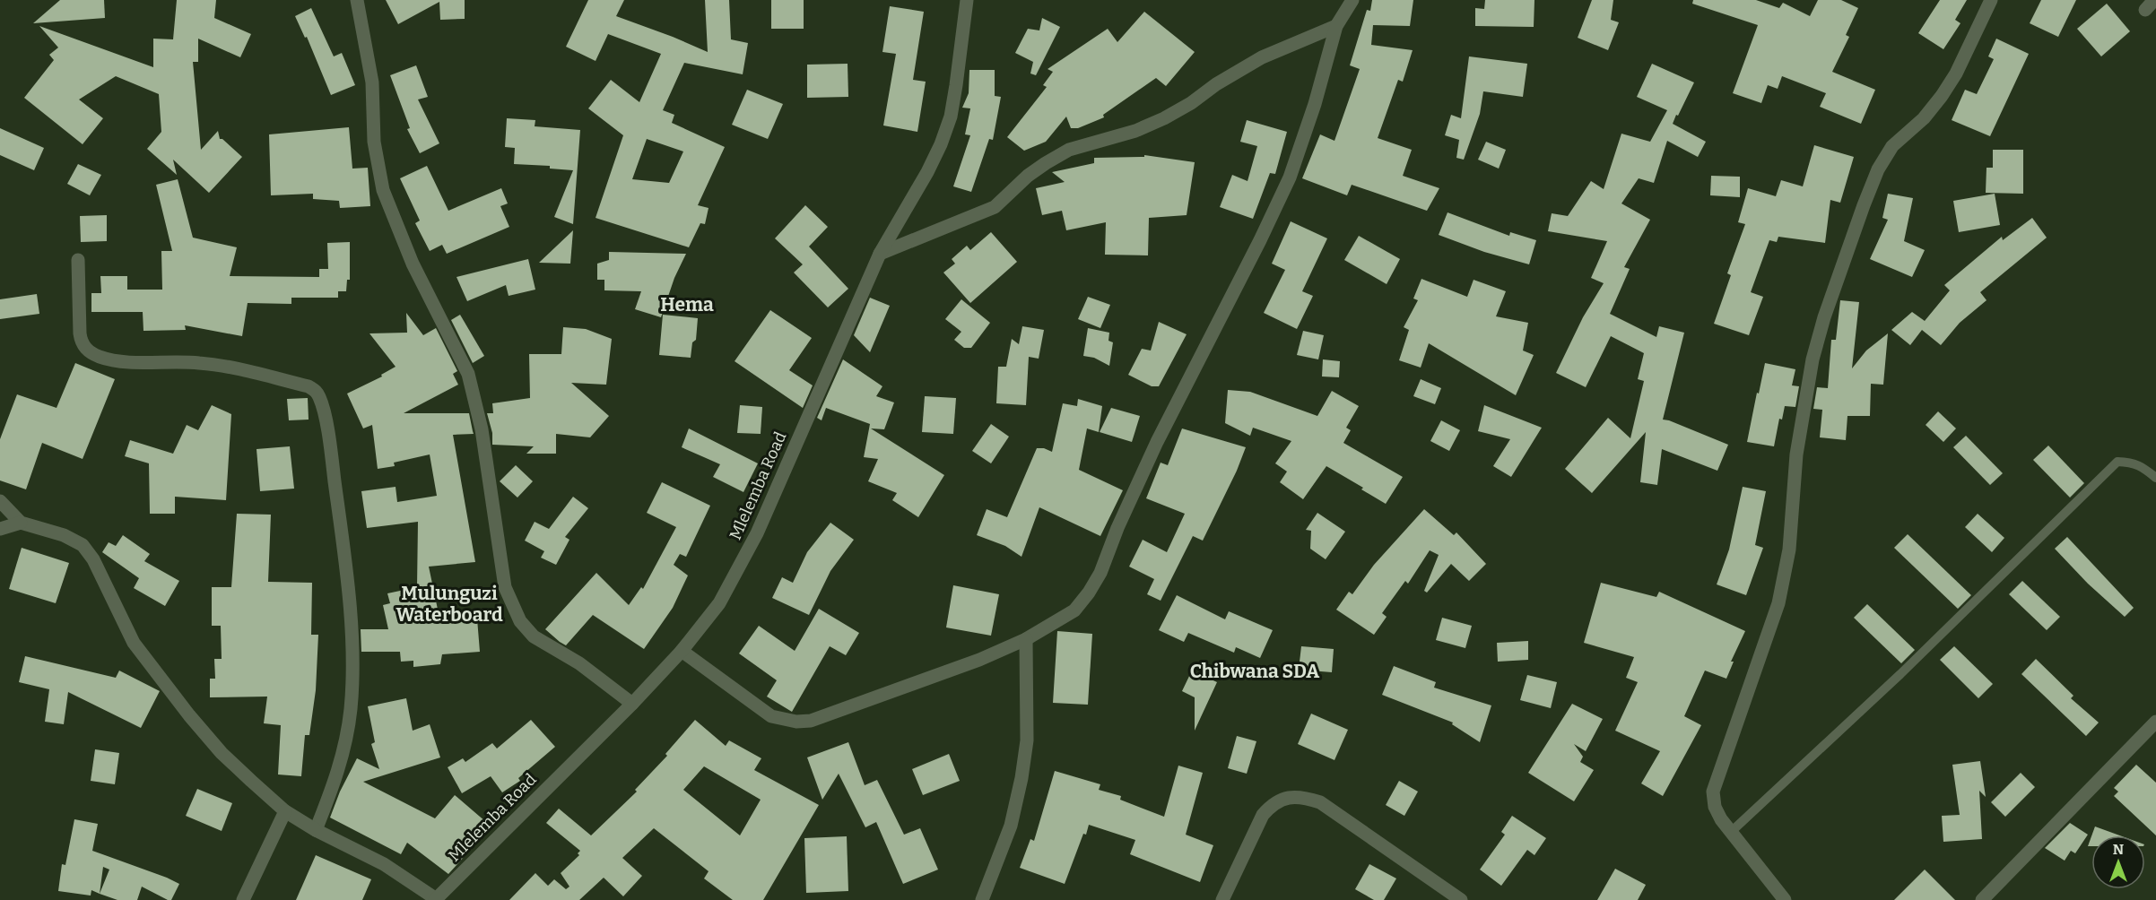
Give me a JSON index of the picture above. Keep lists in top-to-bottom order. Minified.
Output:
{"streets":{"street":["Mlelemba Road"]},"districts":["Hema","Mulunguzi Waterboard","Chibwana SDA"],"north":"top"}
